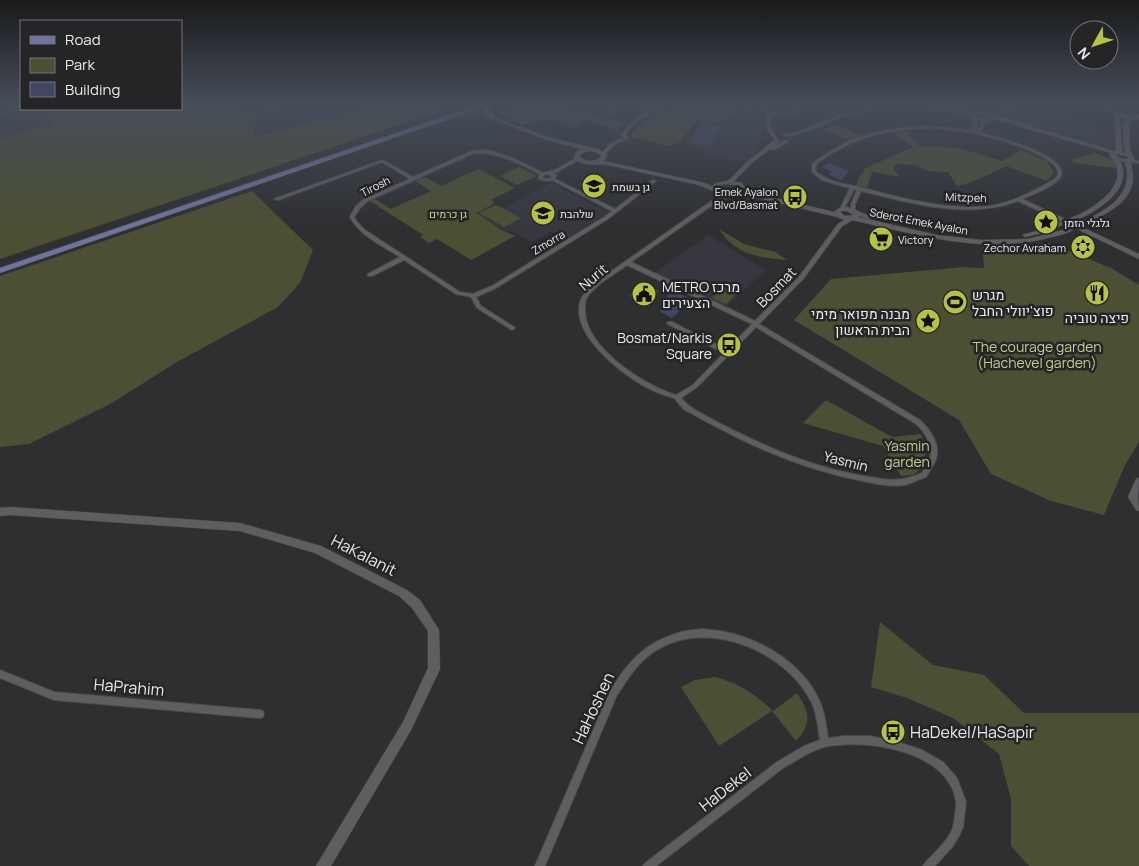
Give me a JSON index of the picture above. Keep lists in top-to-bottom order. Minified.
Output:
{"streets":{"main road":["Sderot Emek Ayalon","HaKalanit"],"street":["Tirosh","Mitzpeh","Zmorra","Nurit","Bosmat","Yasmin","HaPrahim","HaHoshen","HaDekel"]},"crossings":[["Tirosh","Zmorra"],["Sderot Emek Ayalon","Bosmat"],["Nurit","Bosmat"],["Nurit","Yasmin"],["Bosmat","Yasmin"],["HaHoshen","HaDekel"]],"parks":["גן כרמים","The courage garden (Hachevel garden)","Yasmin garden"],"places":{"school or university":["גן בשמת","שלהבת"],"bus stop":["Emek Ayalon Blvd/Basmat","Bosmat/Narkis Square","HaDekel/HaSapir"],"place":["גלגלי הזמן","מבנה מפואר מימי הבית הראשון"],"supermarket":["Victory"],"synagogue":["Zechor Avraham"],"restaurant":["פיצה טוביה"],"public building":["METRO מרכז הצעירים"],"sports":["מגרש פוצ'יוולי החבל"]},"legend":["Road","Park","Building"],"north":"bottom left"}
